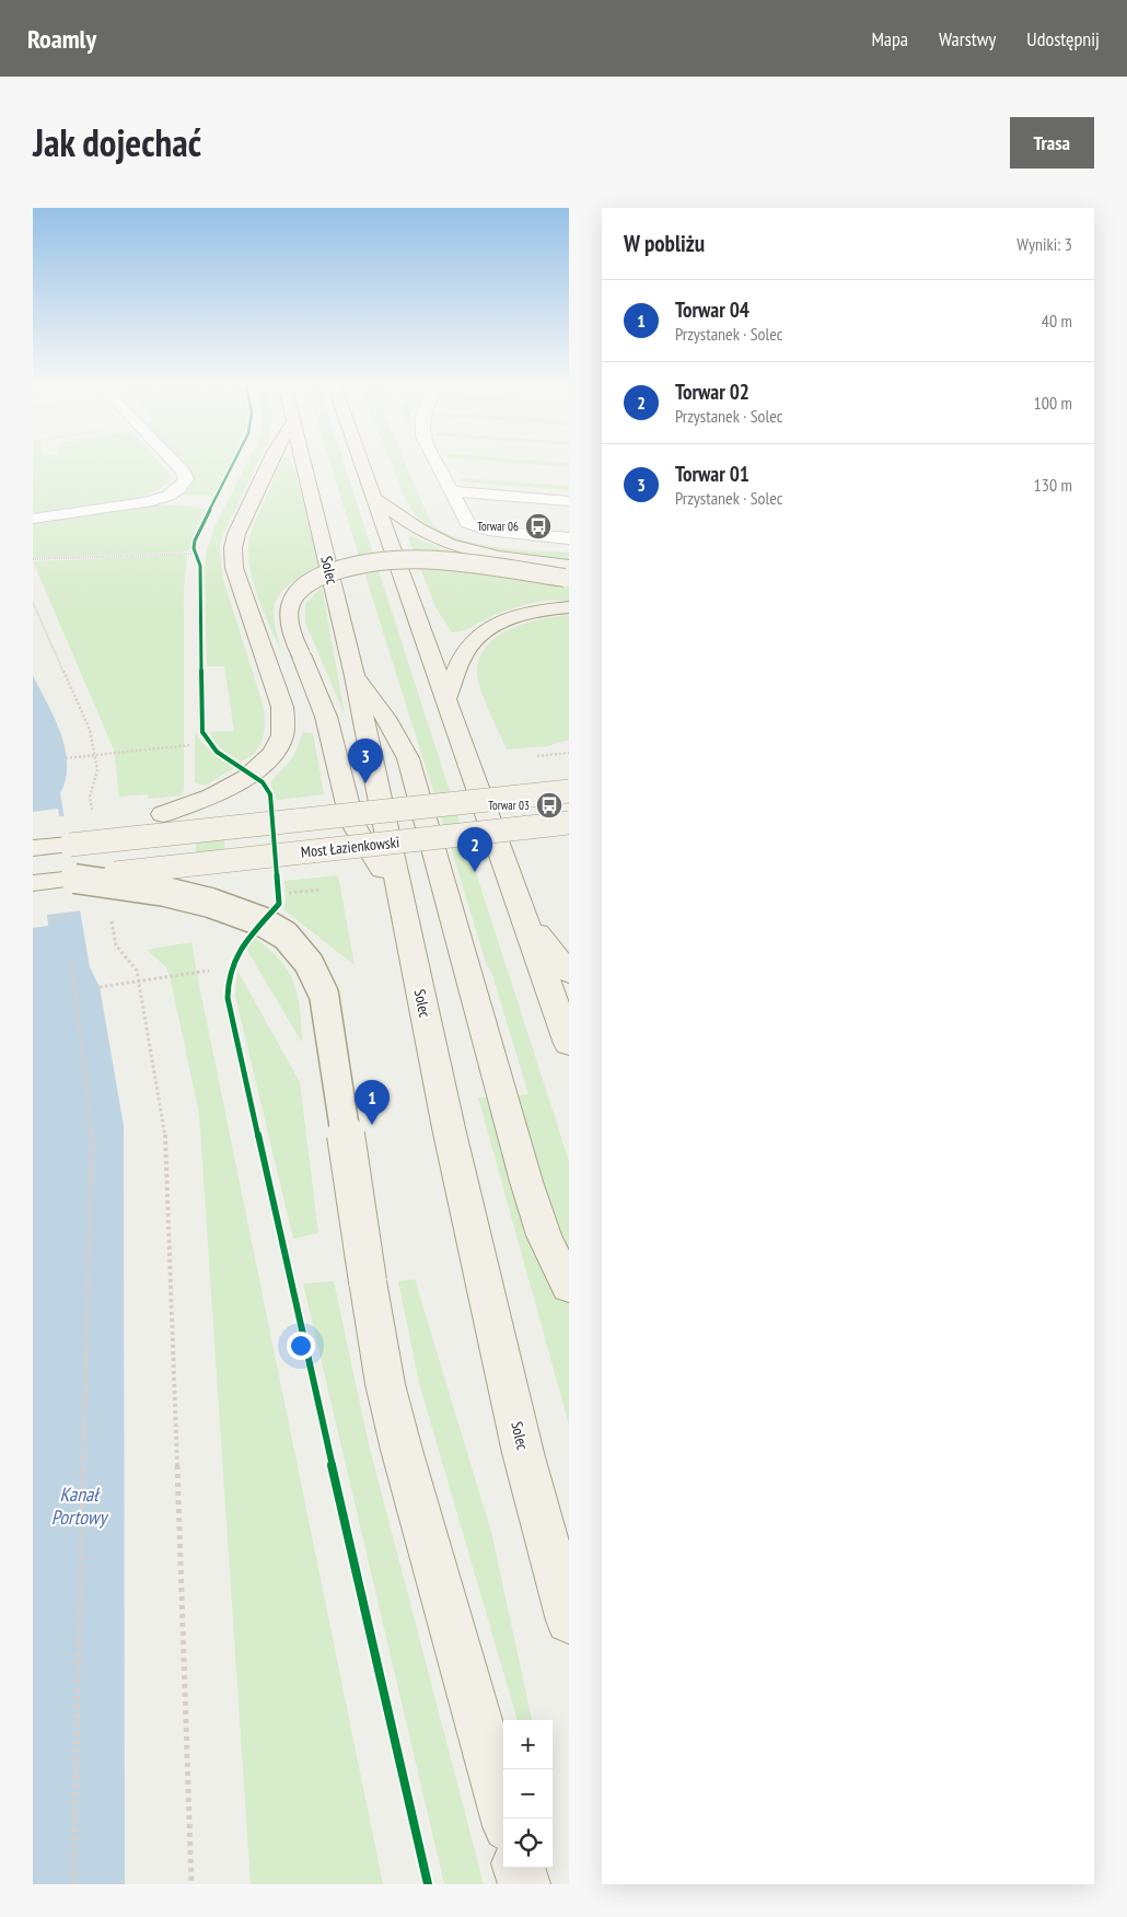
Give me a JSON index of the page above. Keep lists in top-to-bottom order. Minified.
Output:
{"streets":{"main road":["Solec","Most Łazienkowski"]},"water":["Kanał Portowy"],"places":{"bus stop":["Torwar 06","Torwar 03"]},"page":{"header":"Roamly","nav":["Mapa","Warstwy","Udostępnij"],"title":"Jak dojechać","buttons":"Trasa","heading":["W pobliżu","Wyniki: 3"],"list":[{"mark":"1","name":"Torwar 04","note":"Przystanek · Solec","value":"40 m"},{"mark":"2","name":"Torwar 02","note":"Przystanek · Solec","value":"100 m"},{"mark":"3","name":"Torwar 01","note":"Przystanek · Solec","value":"130 m"}],"pins":["3","2","1"],"map_buttons":["+","−"]}}
